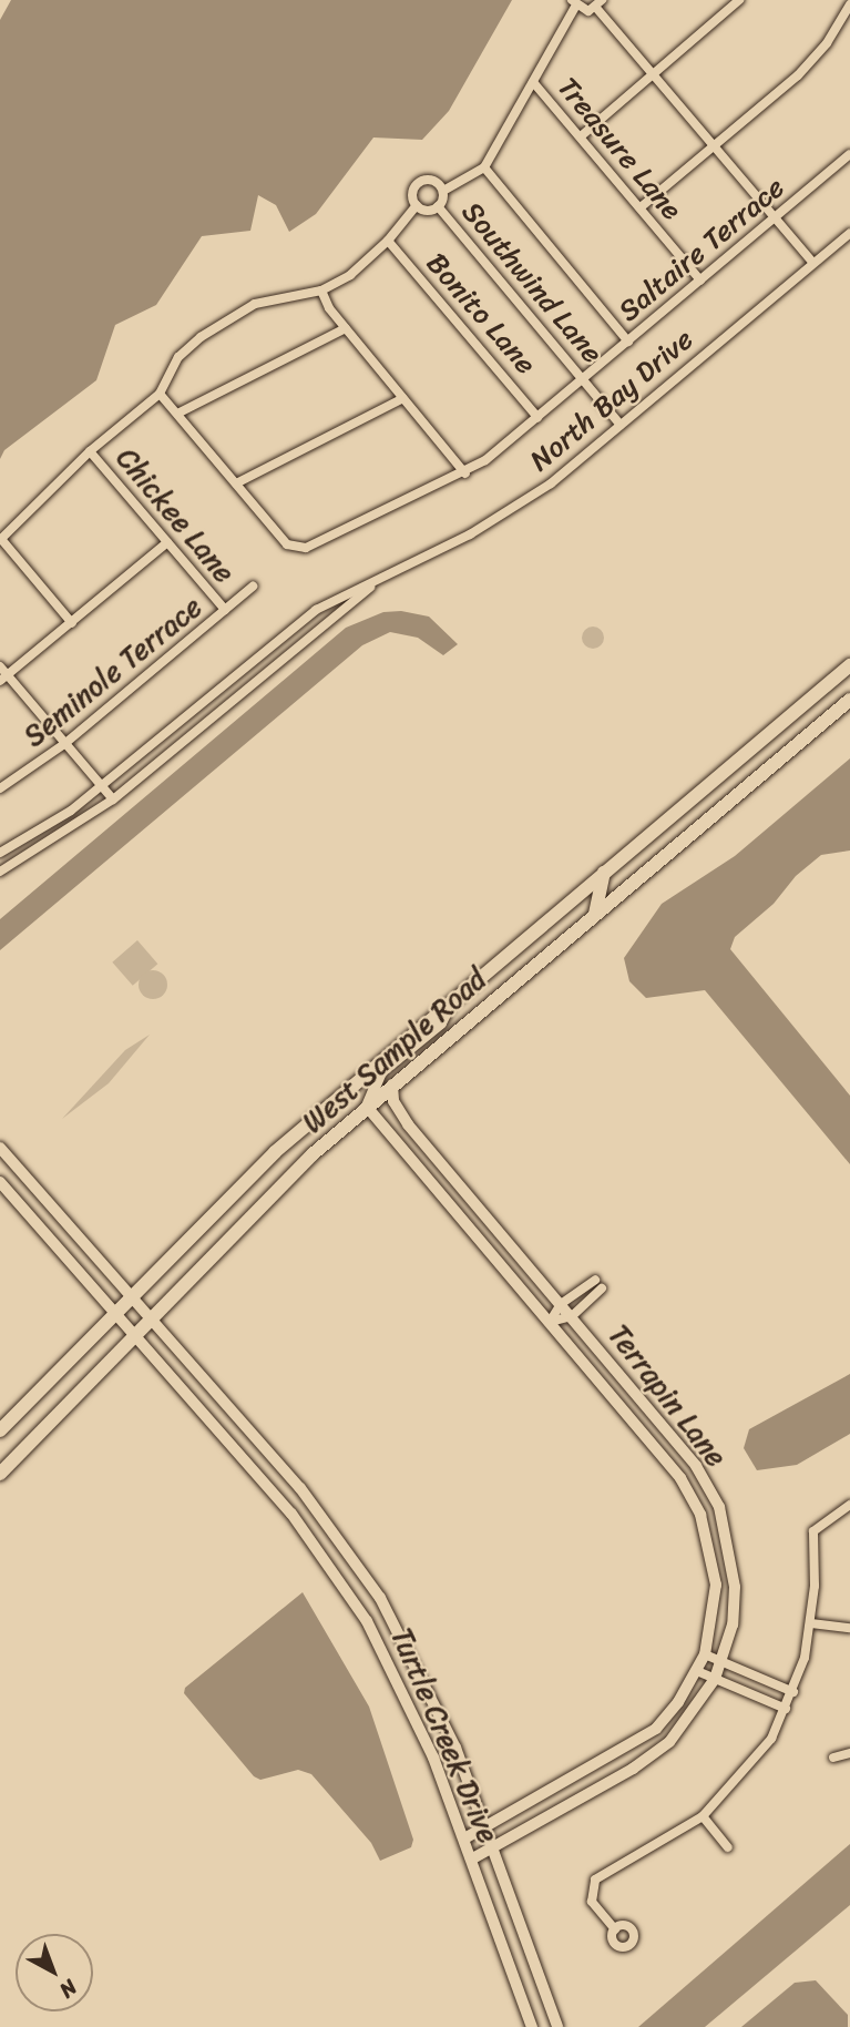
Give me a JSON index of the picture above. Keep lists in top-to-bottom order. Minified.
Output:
{"streets":{"main road":["West Sample Road"],"street":["Treasure Lane","Saltaire Terrace","Southwind Lane","Bonito Lane","North Bay Drive","Chickee Lane","Seminole Terrace","Terrapin Lane","Turtle Creek Drive"]},"crossings":[["Treasure Lane","Saltaire Terrace"],["Saltaire Terrace","Southwind Lane"],["Saltaire Terrace","Bonito Lane"],["Southwind Lane","North Bay Drive"],["Chickee Lane","Seminole Terrace"],["West Sample Road","Terrapin Lane"],["West Sample Road","Turtle Creek Drive"],["Terrapin Lane","Turtle Creek Drive"]],"north":"bottom right"}
